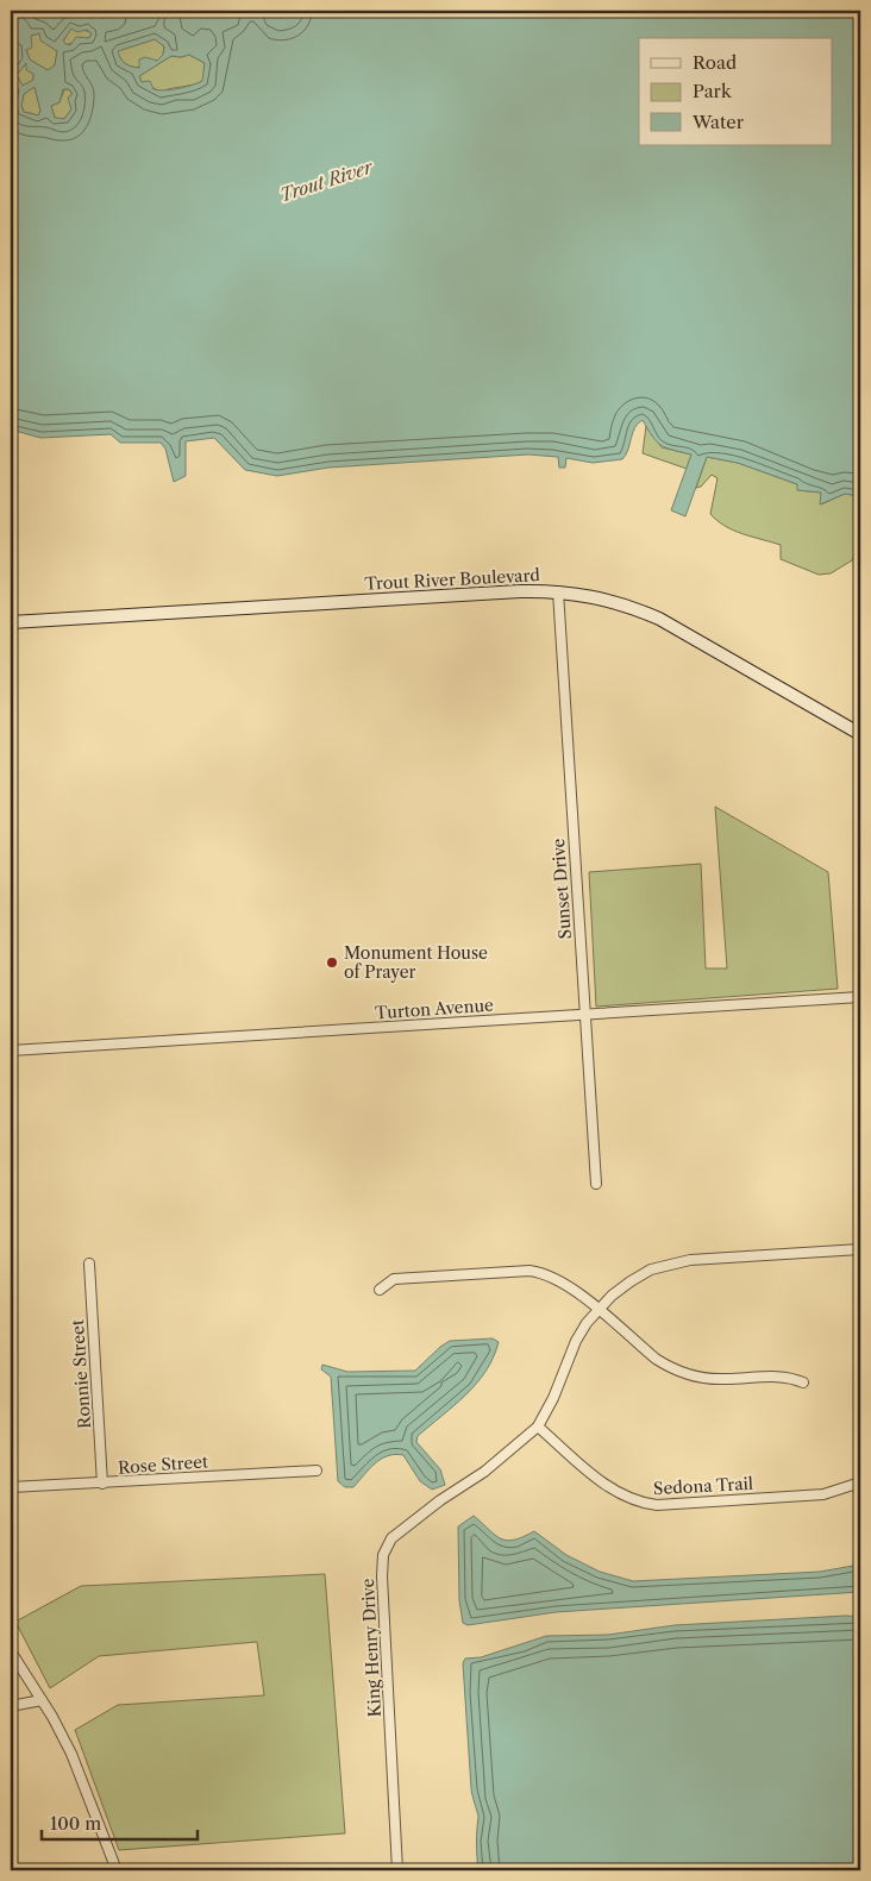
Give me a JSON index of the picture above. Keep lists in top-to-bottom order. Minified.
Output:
{"streets":{"street":["Trout River Boulevard","Sunset Drive","Turton Avenue","Ronnie Street","Rose Street","Sedona Trail","King Henry Drive"]},"crossings":[["Trout River Boulevard","Sunset Drive"],["Sunset Drive","Turton Avenue"],["Ronnie Street","Rose Street"],["Sedona Trail","King Henry Drive"]],"water":["Trout River"],"places":["Monument House of Prayer"],"legend":["Road","Park","Water"],"scale_bar":"100 m"}
